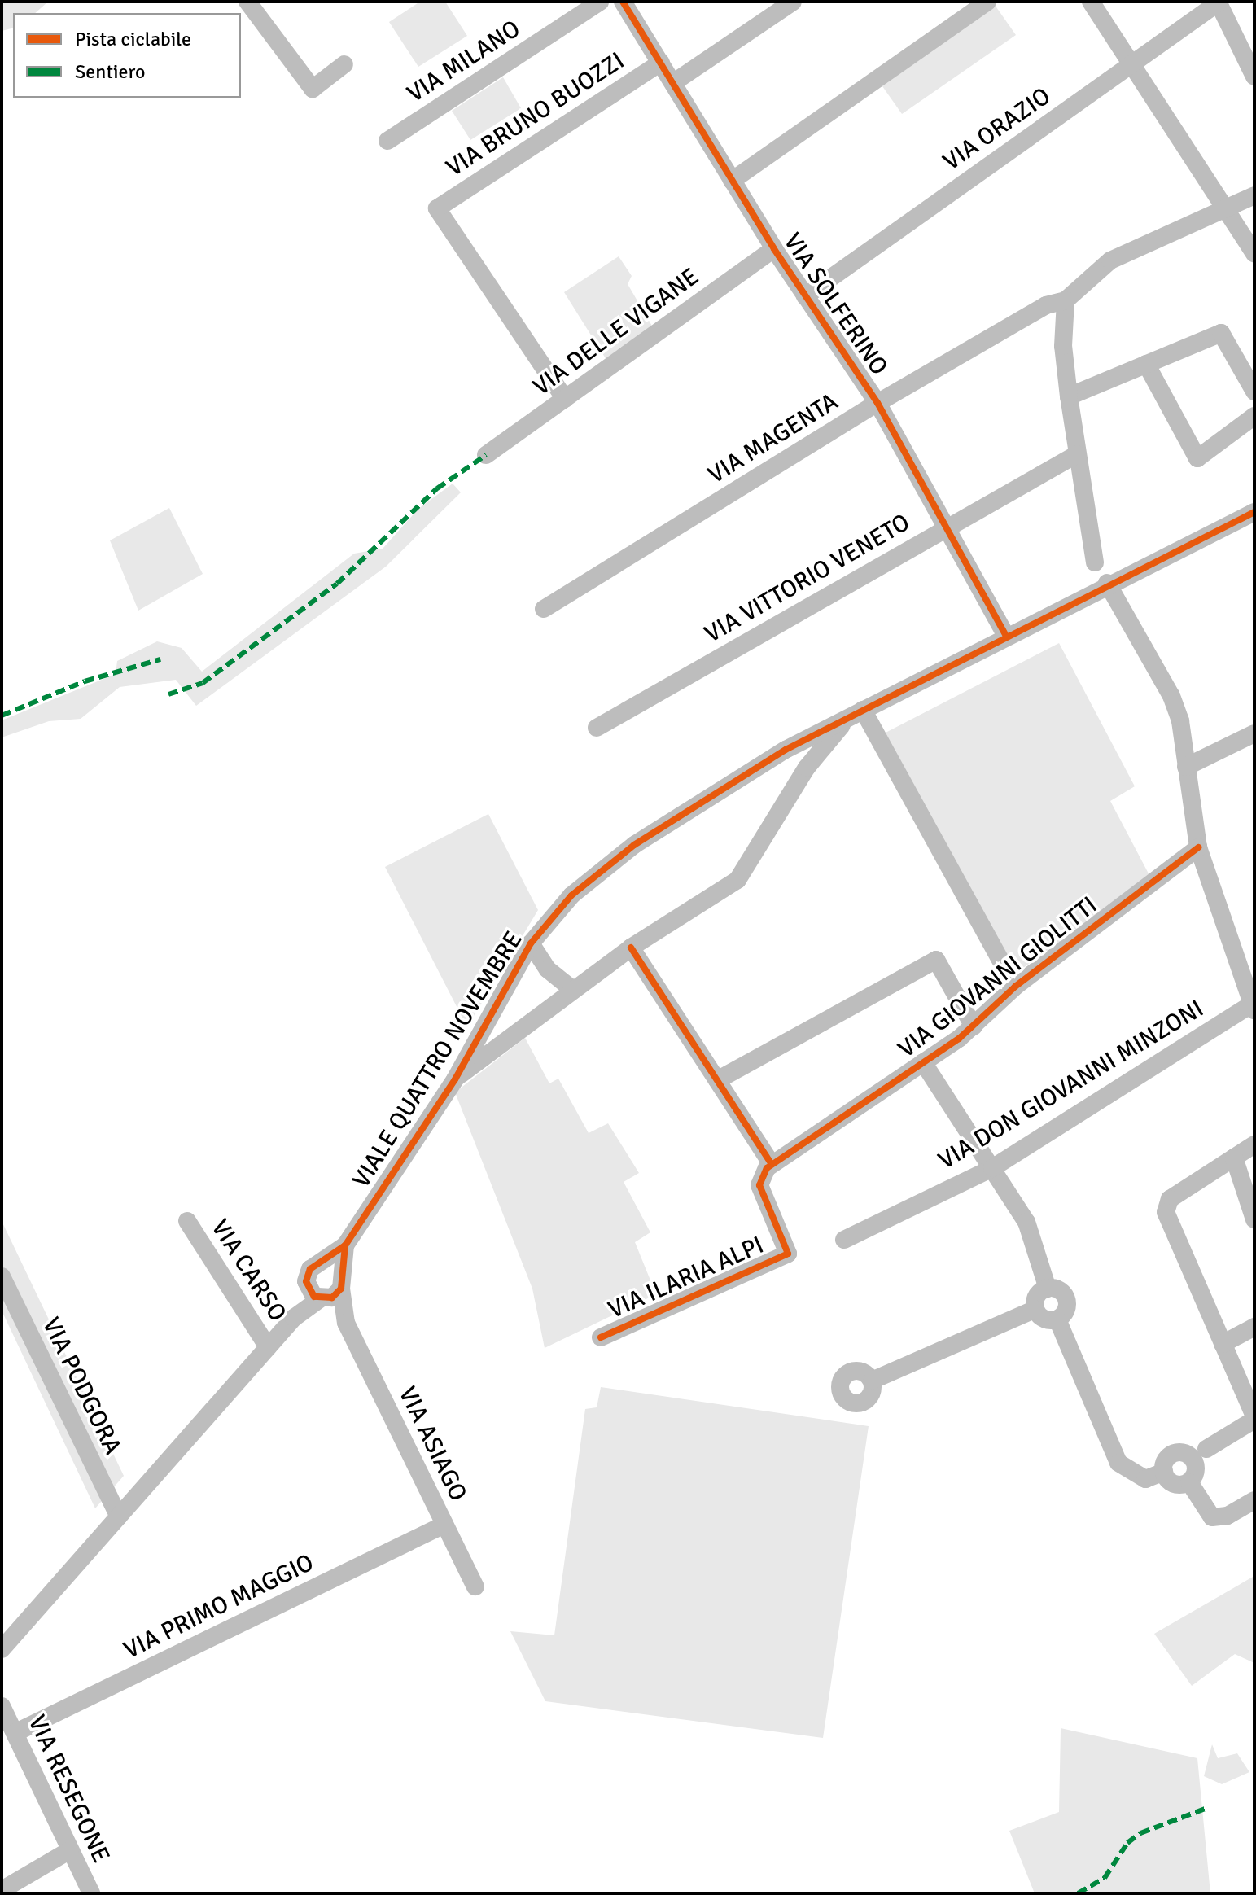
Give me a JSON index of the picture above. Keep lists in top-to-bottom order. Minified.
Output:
{"streets":{"street":["VIA MILANO","VIA BRUNO BUOZZI","VIA ORAZIO","VIA SOLFERINO","VIA DELLE VIGANE","VIA MAGENTA","VIA VITTORIO VENETO","VIA GIOVANNI GIOLITTI","VIALE QUATTRO NOVEMBRE","VIA DON GIOVANNI MINZONI","VIA CARSO","VIA ILARIA ALPI","VIA PODGORA","VIA ASIAGO","VIA PRIMO MAGGIO","VIA RESEGONE"]},"crossings":[["VIA BRUNO BUOZZI","VIA SOLFERINO"],["VIA BRUNO BUOZZI","VIA DELLE VIGANE"],["VIA ORAZIO","VIA SOLFERINO"],["VIA SOLFERINO","VIA DELLE VIGANE"],["VIA SOLFERINO","VIA MAGENTA"],["VIA SOLFERINO","VIA VITTORIO VENETO"],["VIA SOLFERINO","VIALE QUATTRO NOVEMBRE"],["VIA GIOVANNI GIOLITTI","VIA ILARIA ALPI"],["VIALE QUATTRO NOVEMBRE","VIA ASIAGO"],["VIA ASIAGO","VIA PRIMO MAGGIO"],["VIA PRIMO MAGGIO","VIA RESEGONE"]],"legend":["Pista ciclabile","Sentiero"]}
